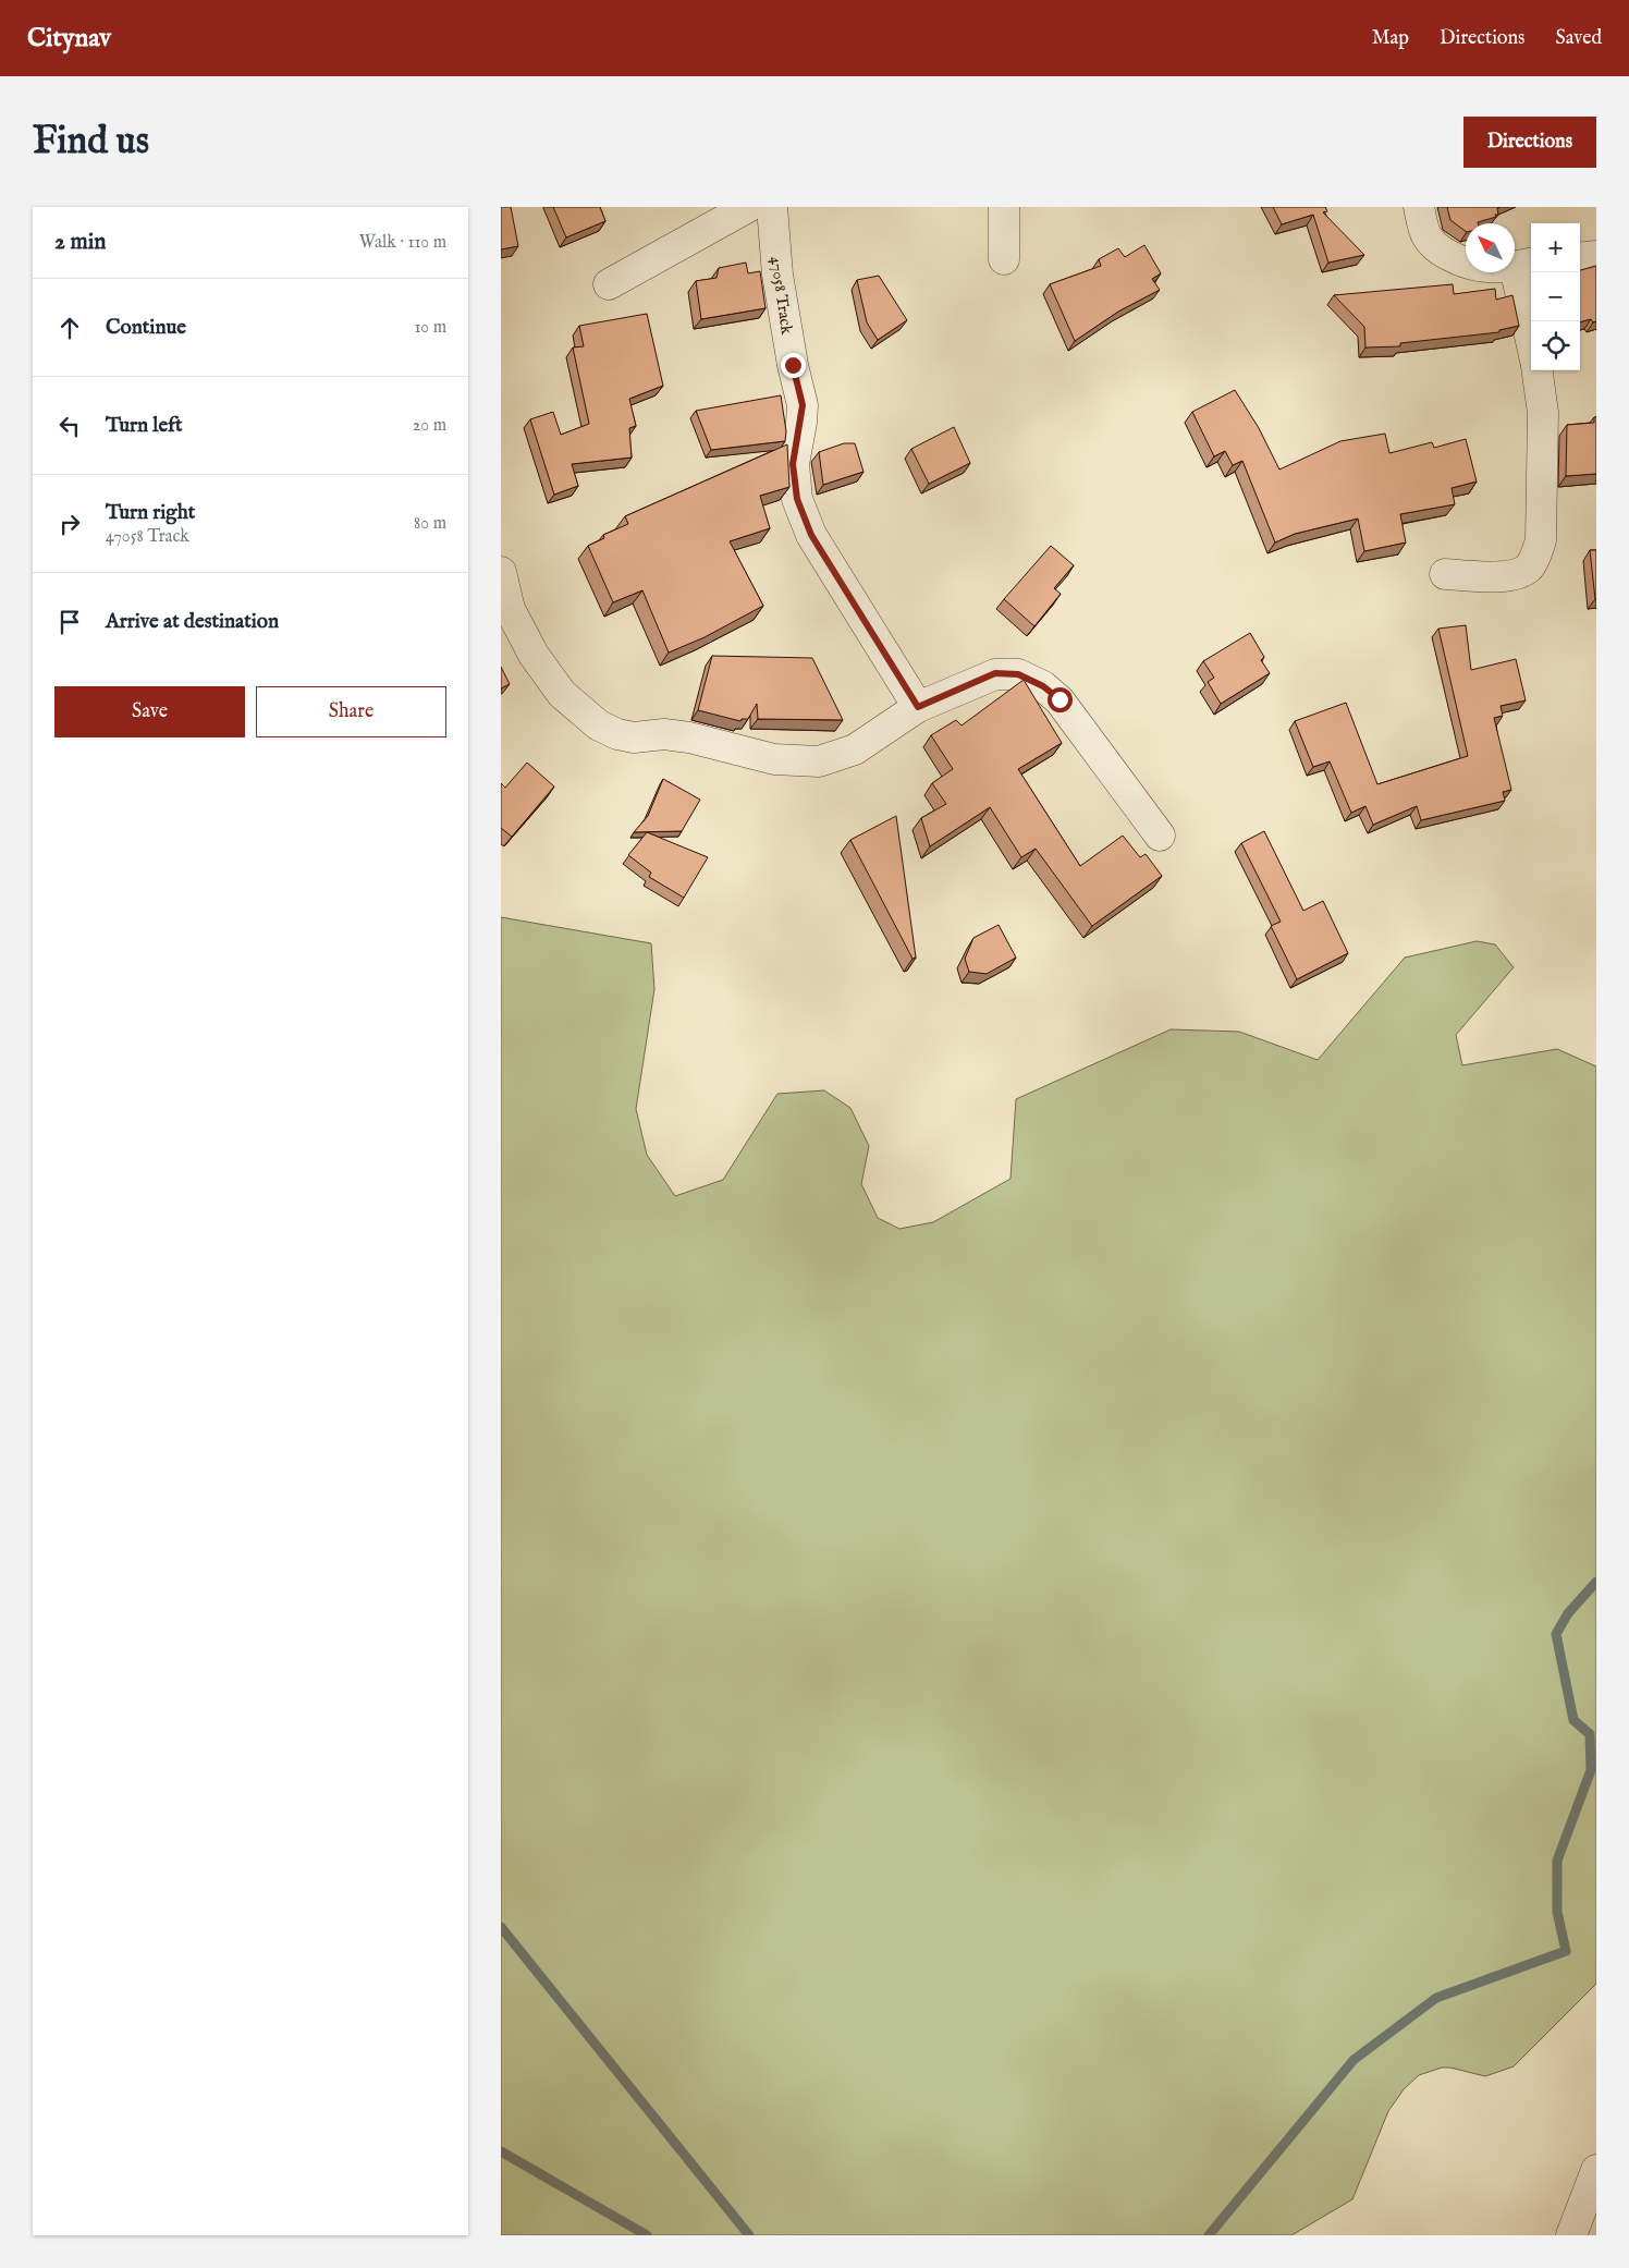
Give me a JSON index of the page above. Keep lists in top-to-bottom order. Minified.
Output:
{"streets":{"street":["47058 Track"]},"north":"top left","page":{"header":"Citynav","nav":["Map","Directions","Saved"],"buttons":["Directions",["Save","Share"]],"title":"Find us","heading":["2 min","Walk · 110 m"],"map_buttons":["+","−"],"list":[["Continue","10 m"],["Turn left","20 m"],["Turn right","47058 Track","80 m"],"Arrive at destination"]}}
